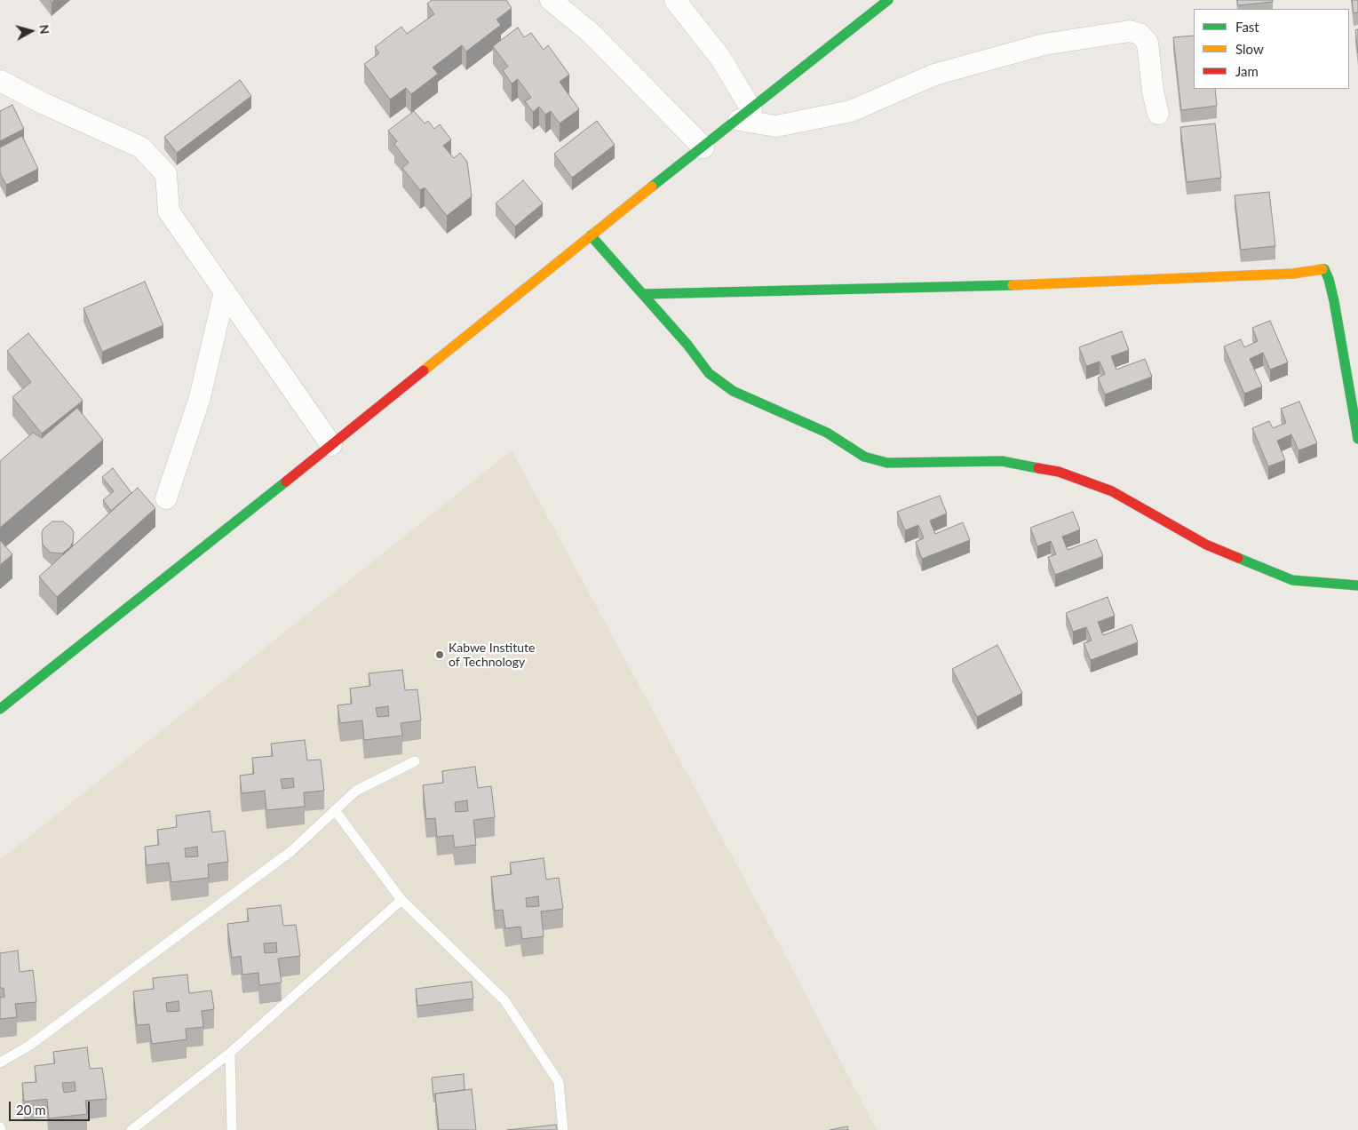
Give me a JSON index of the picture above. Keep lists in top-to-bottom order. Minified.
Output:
{"places":["Kabwe Institute of Technology"],"legend":["Fast","Slow","Jam"],"scale_bar":"20 m","north":"right"}
